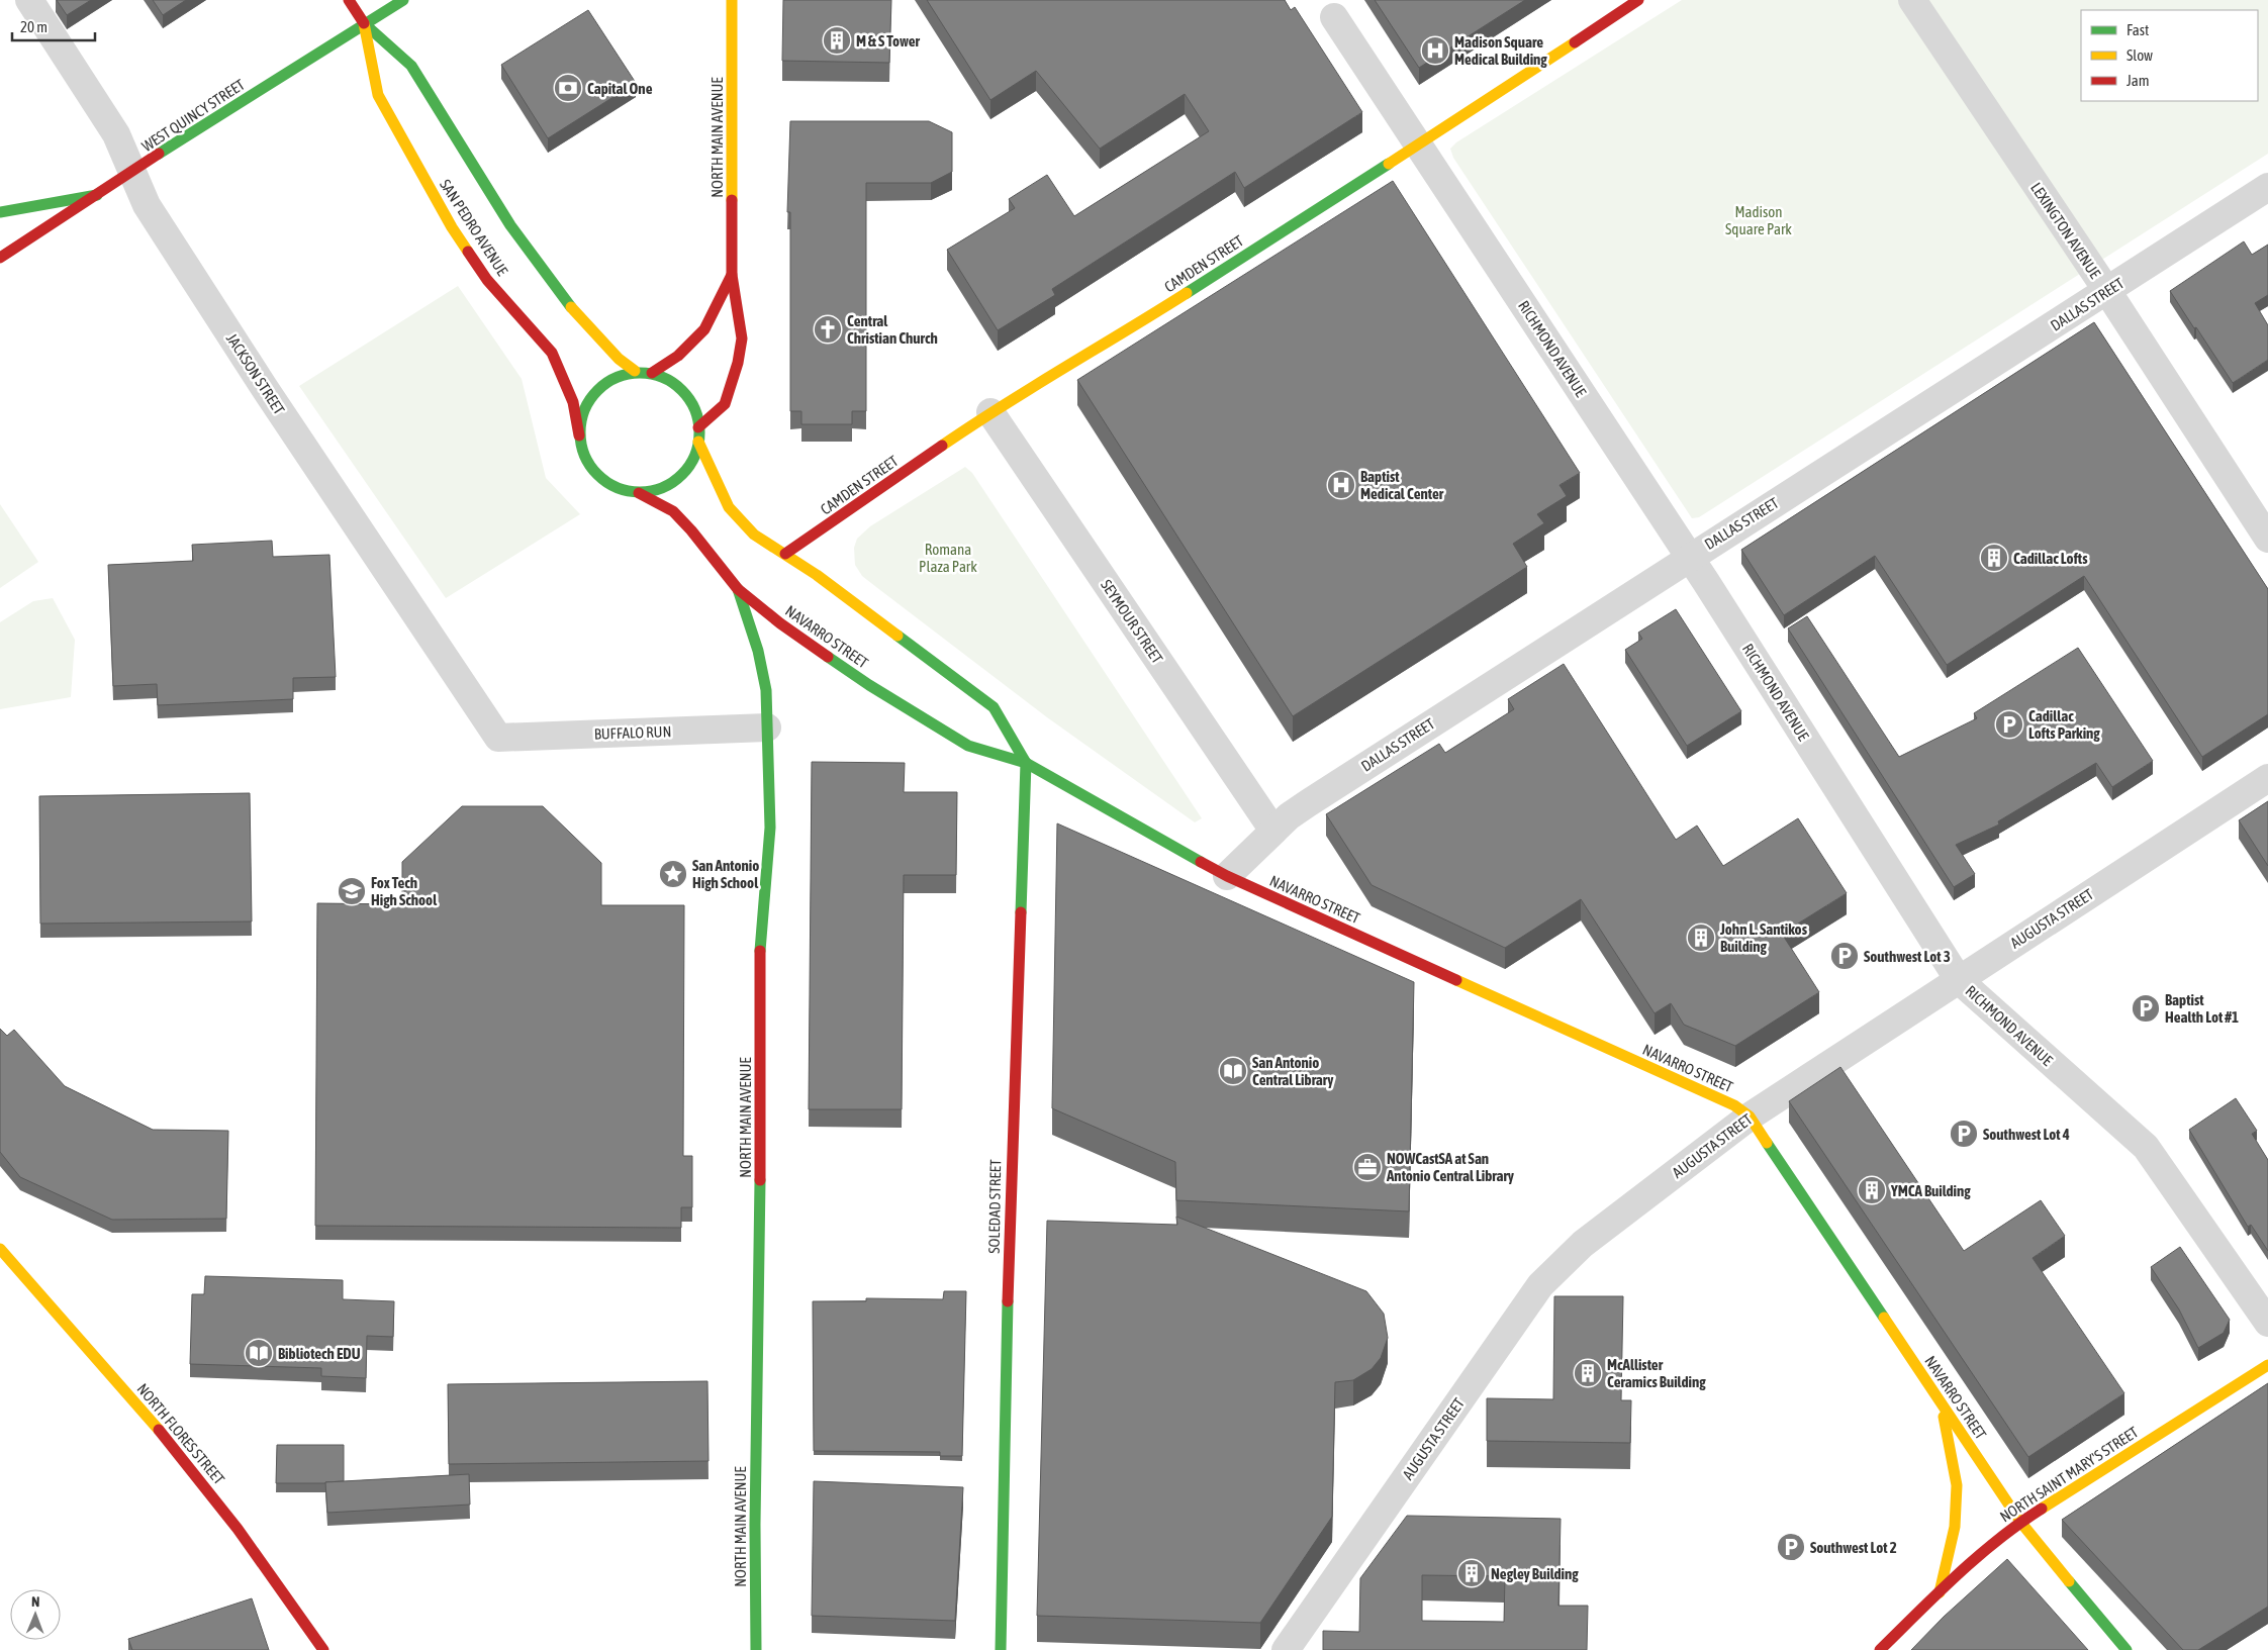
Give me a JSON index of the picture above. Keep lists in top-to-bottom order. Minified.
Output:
{"streets":{"main road":["WEST QUINCY STREET","NORTH MAIN AVENUE","SAN PEDRO AVENUE","CAMDEN STREET","NAVARRO STREET","SOLEDAD STREET","NORTH FLORES STREET","NORTH SAINT MARY'S STREET"],"street":["LEXINGTON AVENUE","DALLAS STREET","RICHMOND AVENUE","JACKSON STREET","SEYMOUR STREET","BUFFALO RUN","AUGUSTA STREET"]},"crossings":[["WEST QUINCY STREET","SAN PEDRO AVENUE"],["WEST QUINCY STREET","JACKSON STREET"],["NORTH MAIN AVENUE","SAN PEDRO AVENUE"],["NORTH MAIN AVENUE","NAVARRO STREET"],["NORTH MAIN AVENUE","BUFFALO RUN"],["SAN PEDRO AVENUE","NAVARRO STREET"],["LEXINGTON AVENUE","DALLAS STREET"],["CAMDEN STREET","RICHMOND AVENUE"],["CAMDEN STREET","SEYMOUR STREET"],["CAMDEN STREET","NAVARRO STREET"],["DALLAS STREET","RICHMOND AVENUE"],["DALLAS STREET","SEYMOUR STREET"],["DALLAS STREET","NAVARRO STREET"],["RICHMOND AVENUE","AUGUSTA STREET"],["JACKSON STREET","BUFFALO RUN"],["NAVARRO STREET","AUGUSTA STREET"],["NAVARRO STREET","SOLEDAD STREET"],["NAVARRO STREET","NORTH SAINT MARY'S STREET"]],"parks":["Madison Square Park","Romana Plaza Park"],"places":{"building":["M & S Tower","Cadillac Lofts","John L. Santikos Building","YMCA Building","McAllister Ceramics Building","Negley Building"],"hospital":["Madison Square Medical Building","Baptist Medical Center"],"bank":["Capital One"],"church":["Central Christian Church"],"parking":["Cadillac Lofts Parking","Southwest Lot 3","Baptist Health Lot #1","Southwest Lot 4","Southwest Lot 2"],"place":["San Antonio High School"],"school or university":["Fox Tech High School"],"library":["San Antonio Central Library","Bibliotech EDU"],"office":["NOWCastSA at San Antonio Central Library"]},"legend":["Fast","Slow","Jam"],"scale_bar":"20 m","north":"top"}
